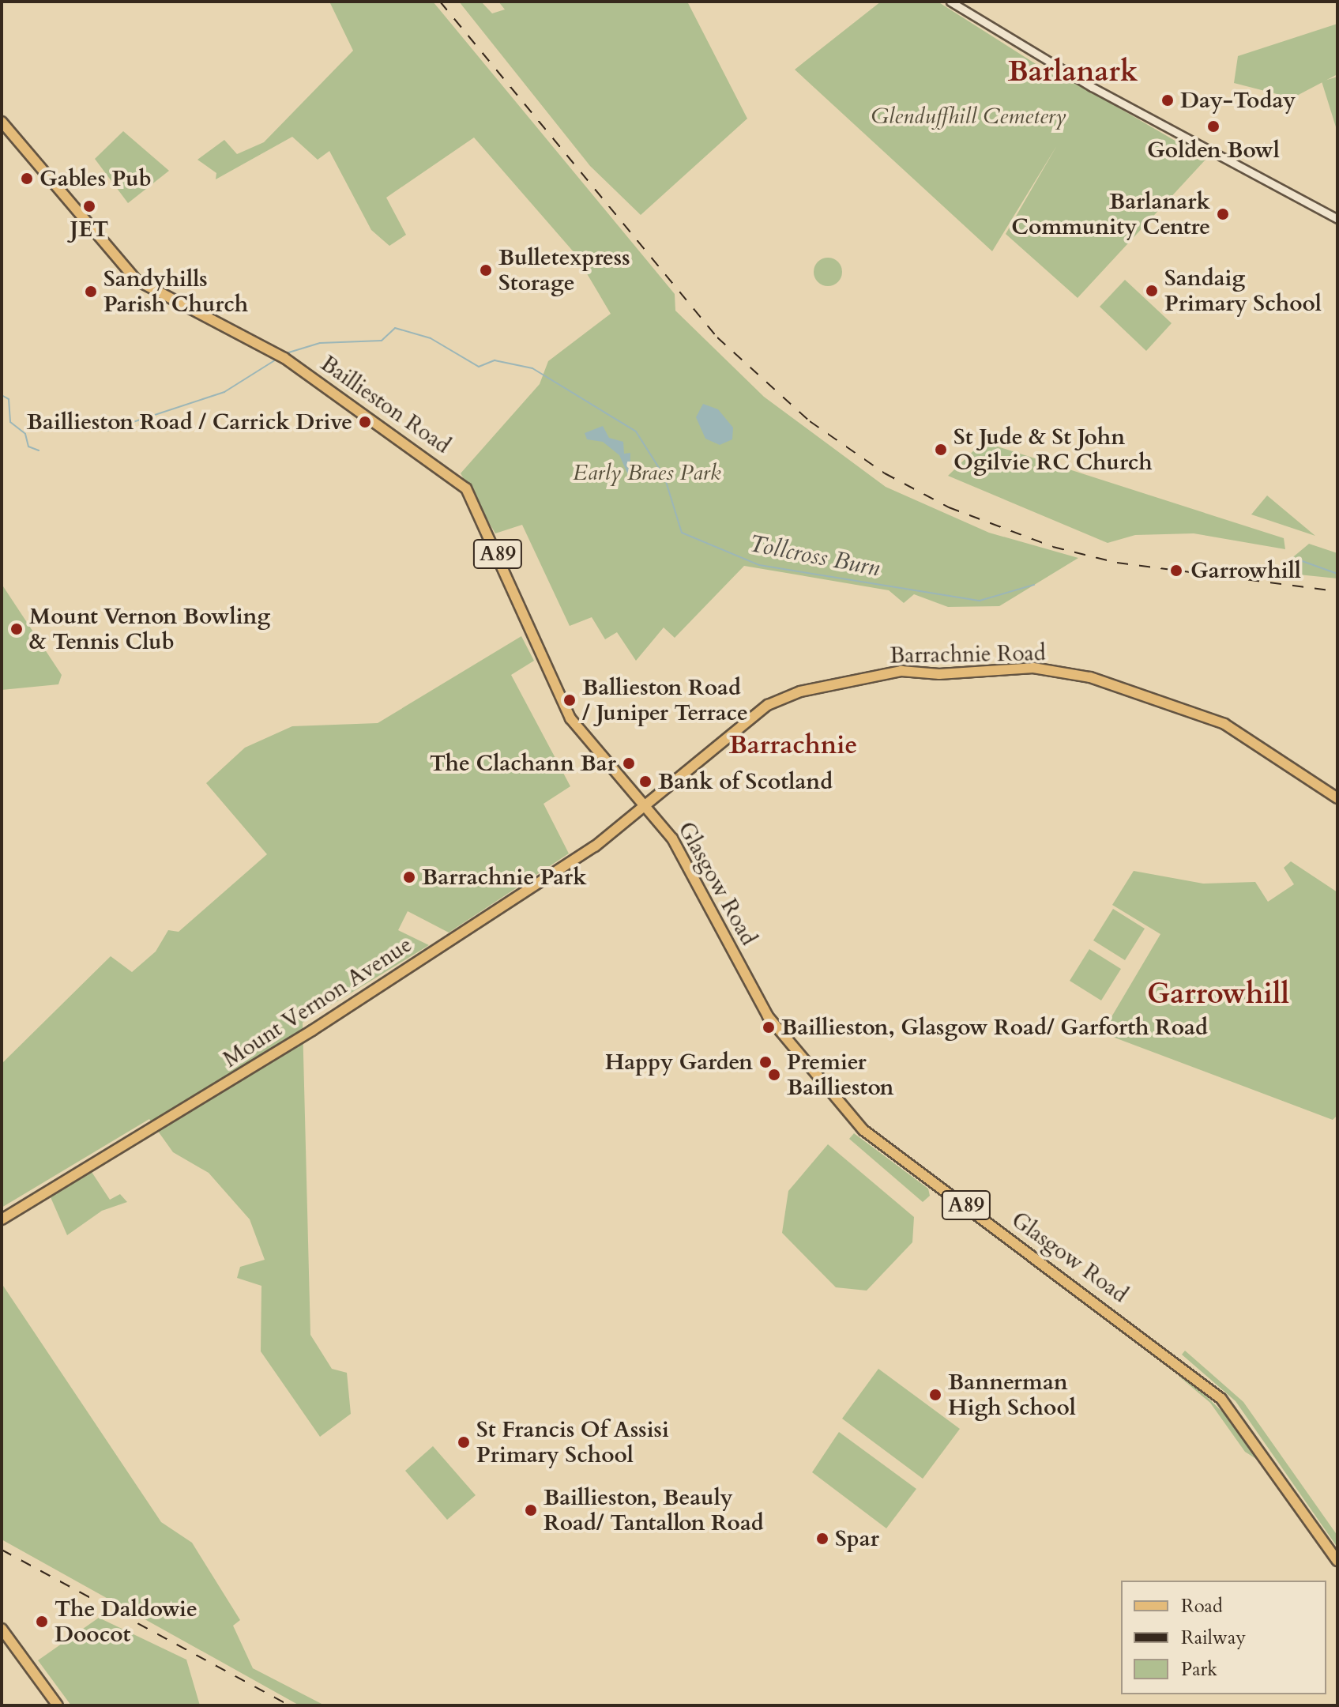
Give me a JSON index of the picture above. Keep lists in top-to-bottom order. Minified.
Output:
{"streets":{"main road":["Baillieston Road","A89","Barrachnie Road","Glasgow Road","Mount Vernon Avenue"]},"crossings":[["Baillieston Road","Barrachnie Road"],["Baillieston Road","Glasgow Road"],["Baillieston Road","Mount Vernon Avenue"],["Barrachnie Road","Glasgow Road"],["Barrachnie Road","Mount Vernon Avenue"],["Glasgow Road","Mount Vernon Avenue"]],"districts":["Barlanark","Barrachnie","Garrowhill"],"water":["Tollcross Burn"],"parks":["Glenduffhill Cemetery","Early Braes Park"],"places":["Day-Today","Golden Bowl","Gables Pub","JET","Barlanark Community Centre","Bulletexpress Storage","Sandaig Primary School","Sandyhills Parish Church","Baillieston Road / Carrick Drive","St Jude & St John Ogilvie RC Church","Garrowhill","Mount Vernon Bowling & Tennis Club","Ballieston Road / Juniper Terrace","The Clachann Bar","Bank of Scotland","Barrachnie Park","Baillieston, Glasgow Road/ Garforth Road","Happy Garden","Premier Baillieston","Bannerman High School","St Francis Of Assisi Primary School","Baillieston, Beauly Road/ Tantallon Road","Spar","The Daldowie Doocot"],"legend":["Road","Railway","Park"]}
